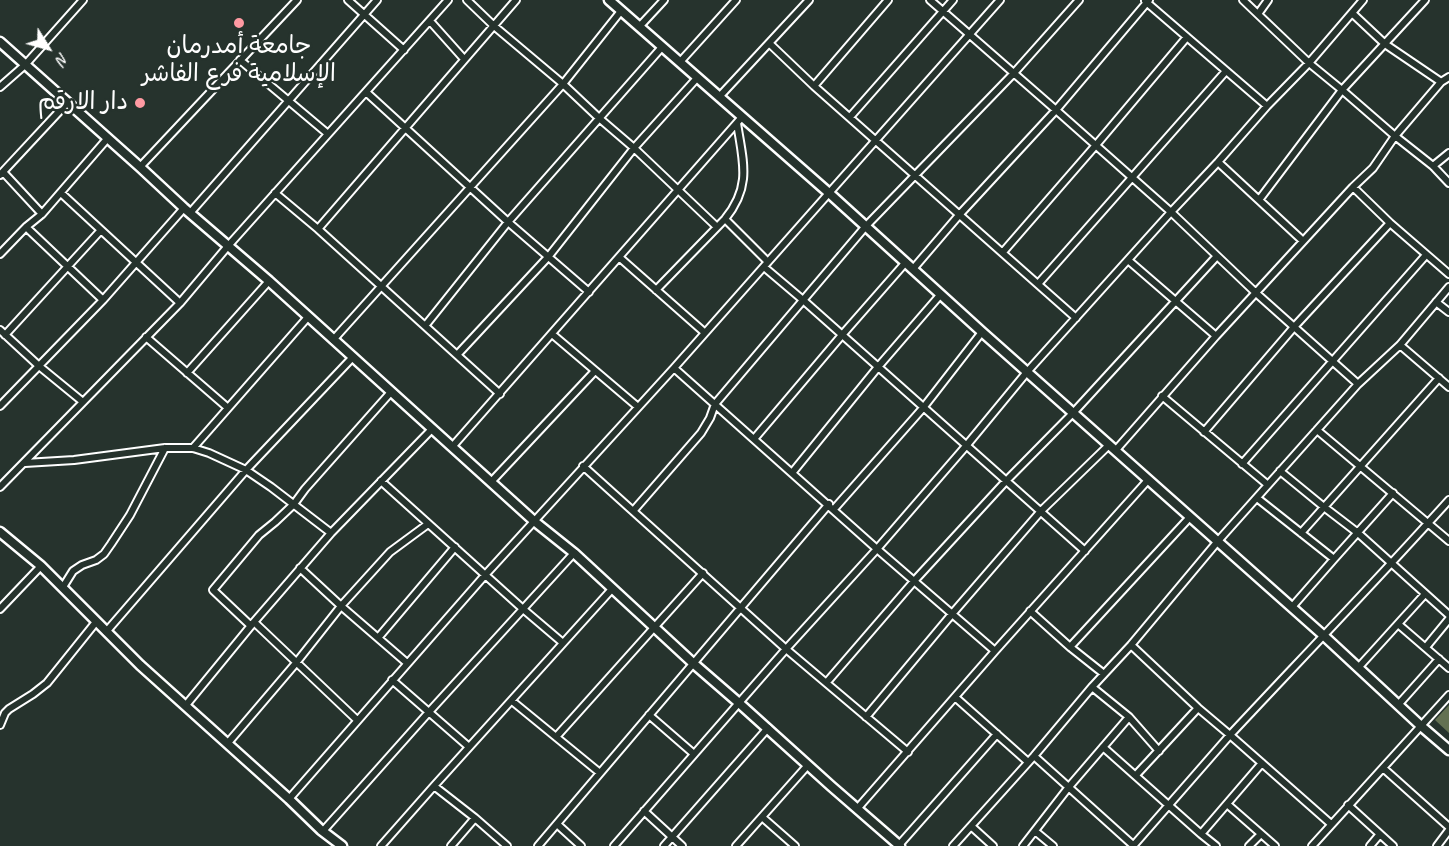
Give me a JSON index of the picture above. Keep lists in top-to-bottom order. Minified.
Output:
{"places":["جامعة أمدرمان الإسلامية فرع الفاشر","دار الارقم"],"north":"bottom right"}
